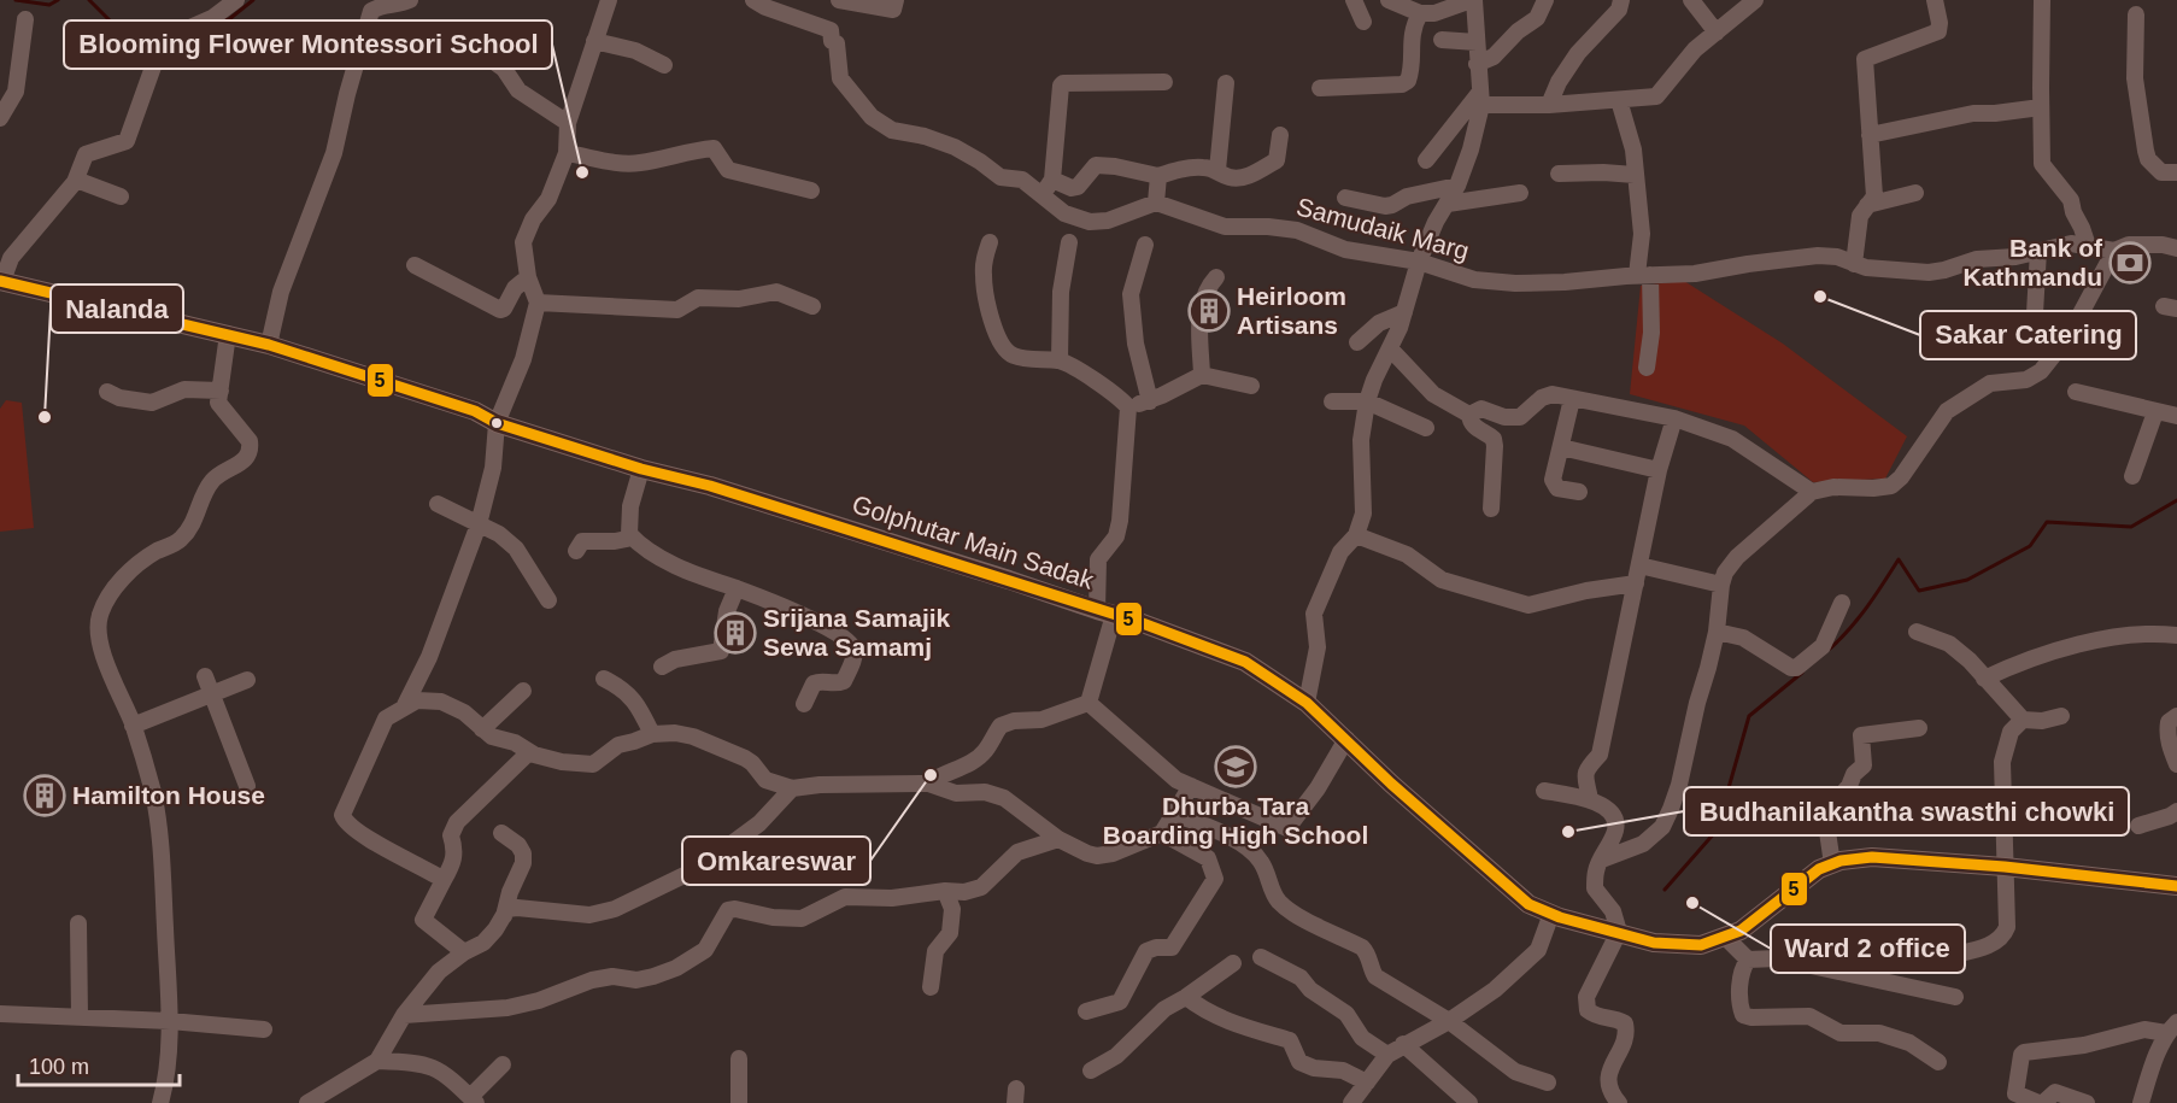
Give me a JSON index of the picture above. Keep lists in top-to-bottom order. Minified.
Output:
{"streets":{"main road":["Golphutar Main Sadak"],"street":["Samudaik Marg"]},"places":{"other":["Blooming Flower Montessori School","Sakar Catering","Nalanda","Omkareswar","Budhanilakantha swasthi chowki","Ward 2 office"],"bank":["Bank of Kathmandu"],"building":["Heirloom Artisans","Srijana Samajik Sewa Samamj","Hamilton House"],"school or university":["Dhurba Tara Boarding High School"]},"lines":["transit line 5"],"scale_bar":"100 m"}
